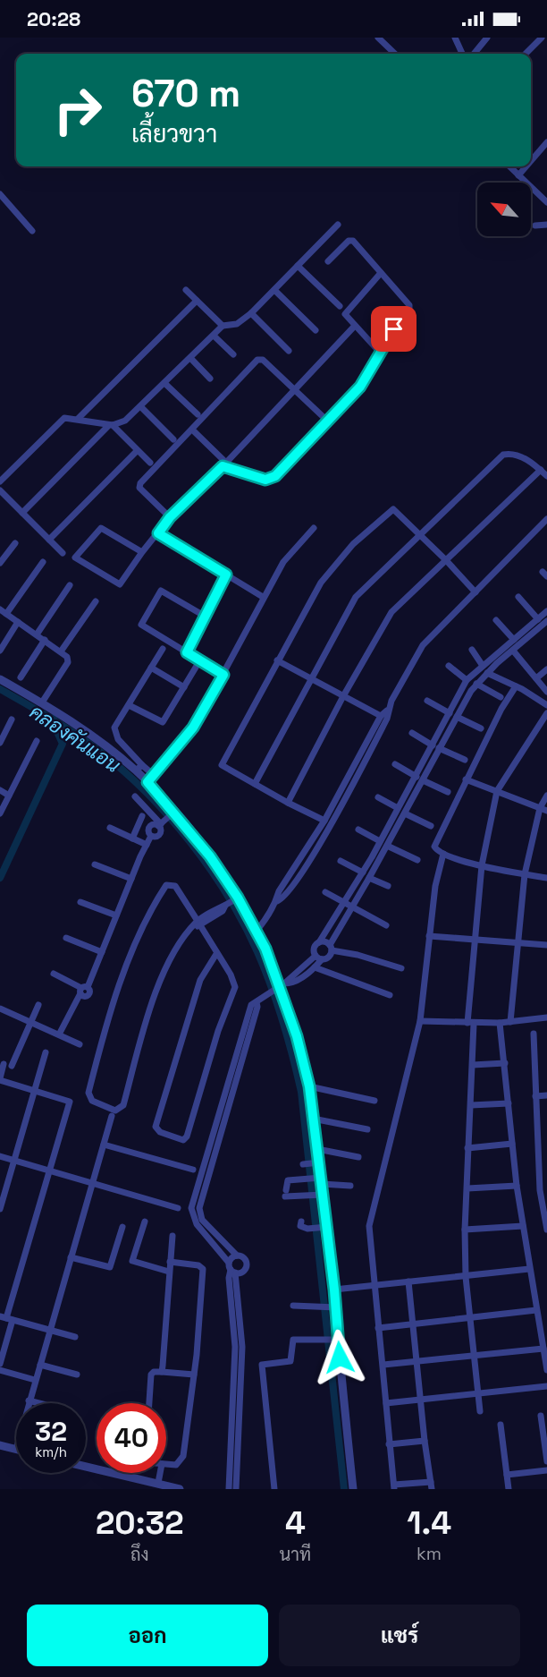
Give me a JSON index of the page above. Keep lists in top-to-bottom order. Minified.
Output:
{"water":["คลองคันแอน"],"north":"top left","page":{"status":"20:28","turn":["670 m","เลี้ยวขวา"],"speed":"32 km/h","limit":"40","eta":["20:32","ถึง","4","นาที","1.4","km"],"buttons":["ออก","แชร์"]}}
